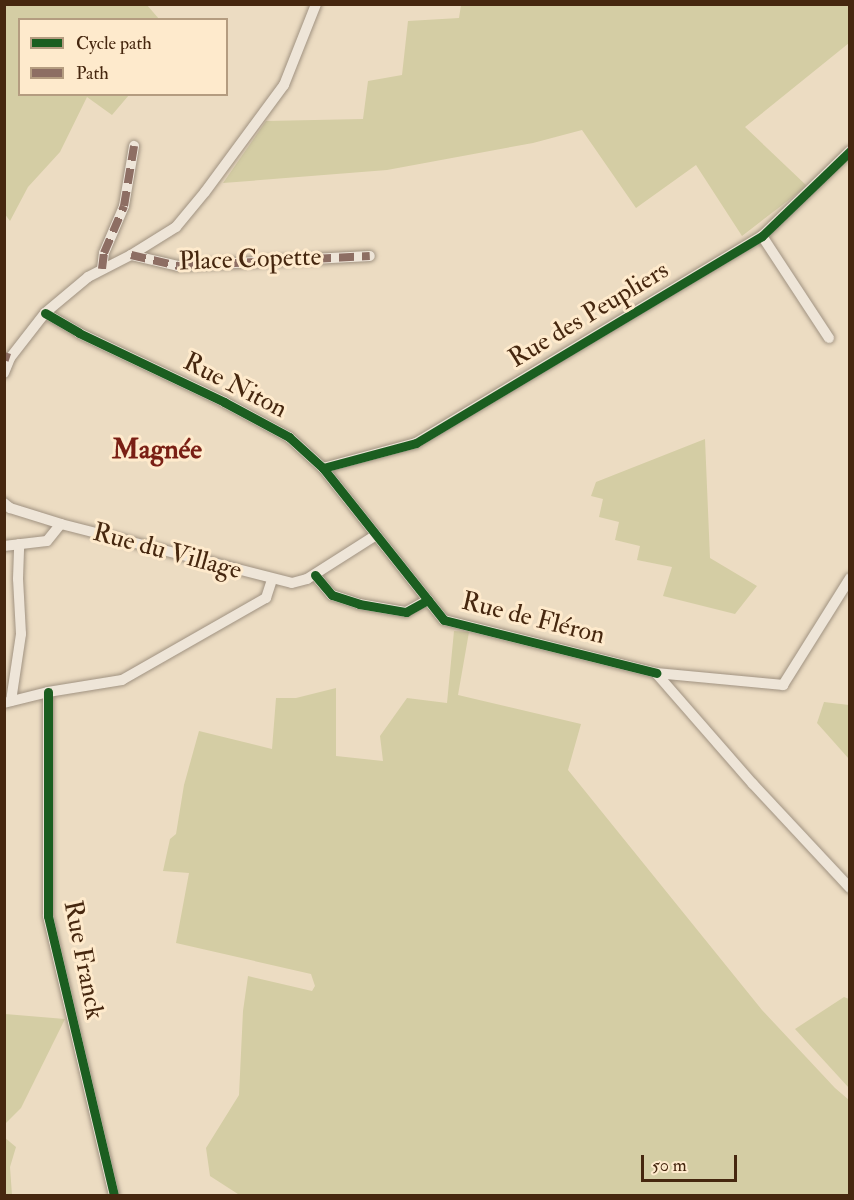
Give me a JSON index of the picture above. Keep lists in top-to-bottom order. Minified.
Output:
{"streets":{"street":["Place Copette","Rue des Peupliers","Rue Niton","Rue du Village","Rue de Fléron","Rue Franck"]},"crossings":[["Rue des Peupliers","Rue Niton"],["Rue Niton","Rue du Village"],["Rue Niton","Rue de Fléron"],["Rue du Village","Rue de Fléron"]],"districts":["Magnée"],"legend":["Cycle path","Path"],"scale_bar":"50 m"}
